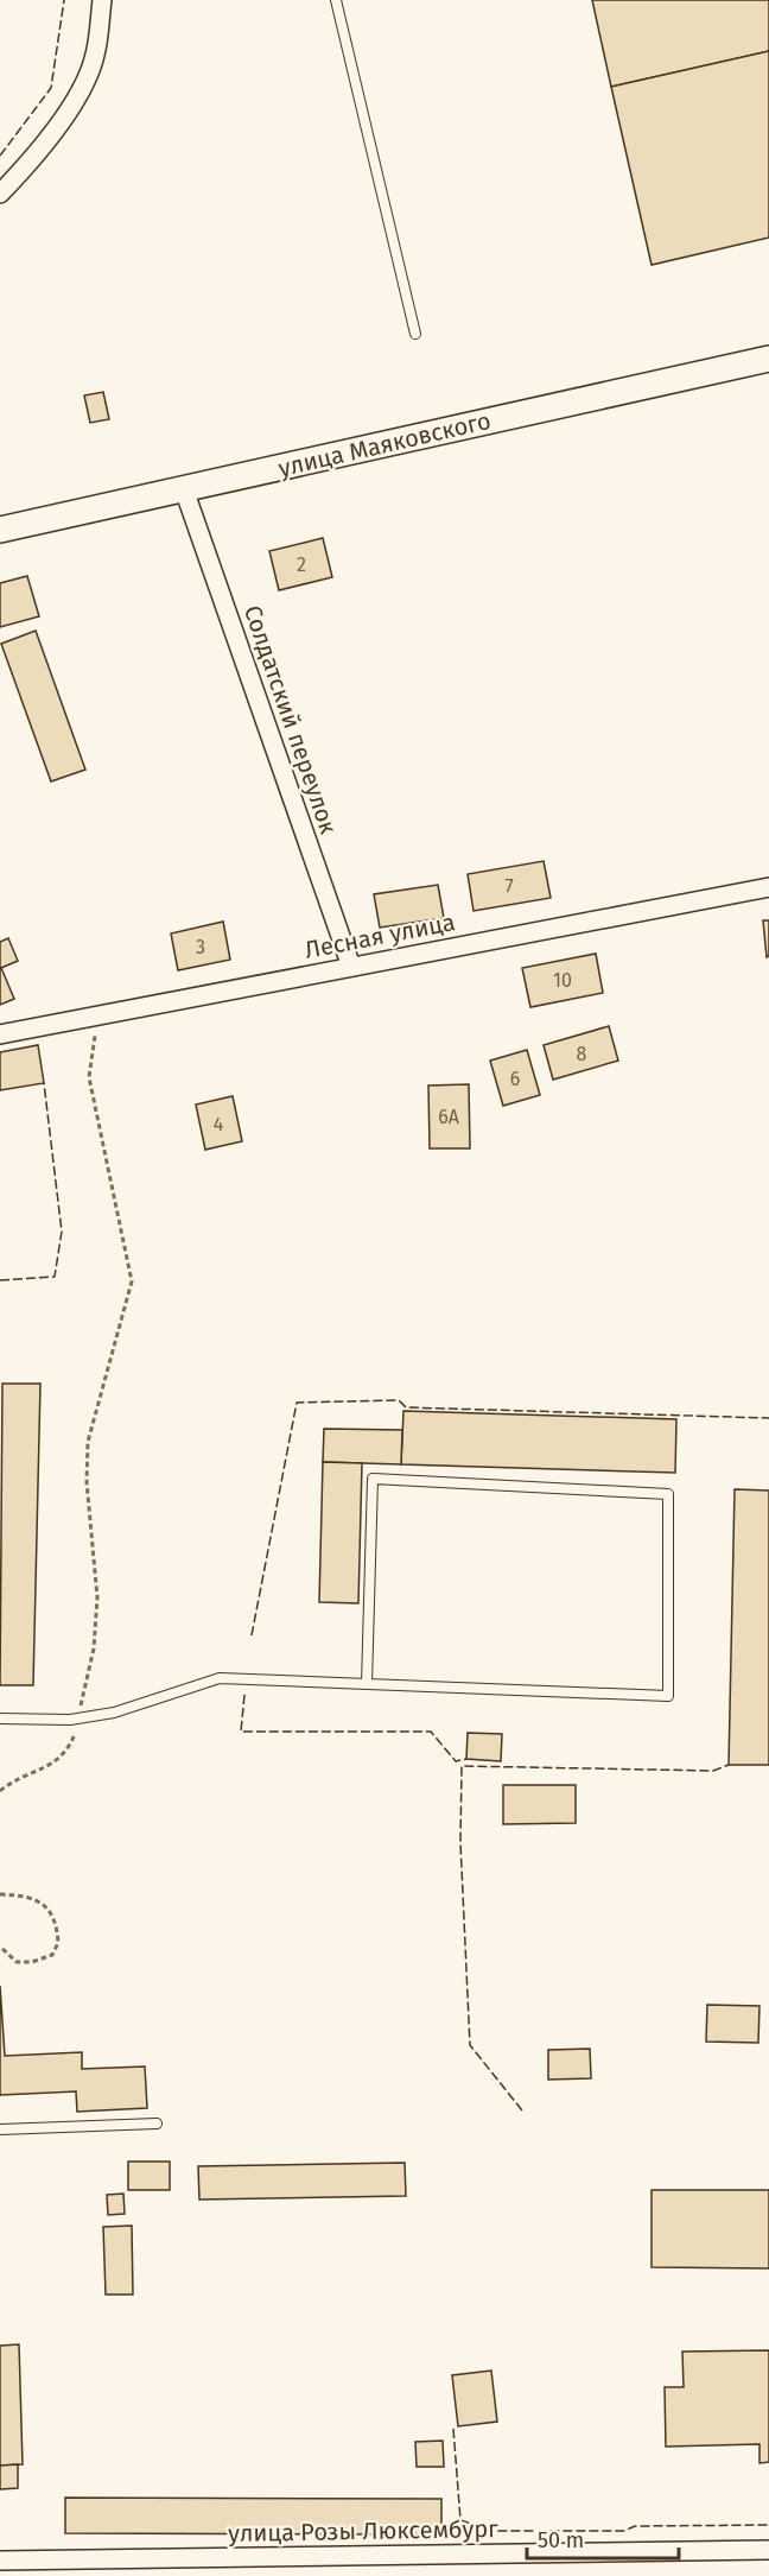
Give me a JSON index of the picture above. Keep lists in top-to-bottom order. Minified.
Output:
{"streets":{"street":["улица Маяковского","Солдатский переулок","Лесная улица","улица Розы Люксембург"]},"crossings":[["улица Маяковского","Солдатский переулок"],["Солдатский переулок","Лесная улица"]],"house_numbers":["2","7","3","10","8","6","6А","4"],"scale_bar":"50 m"}
